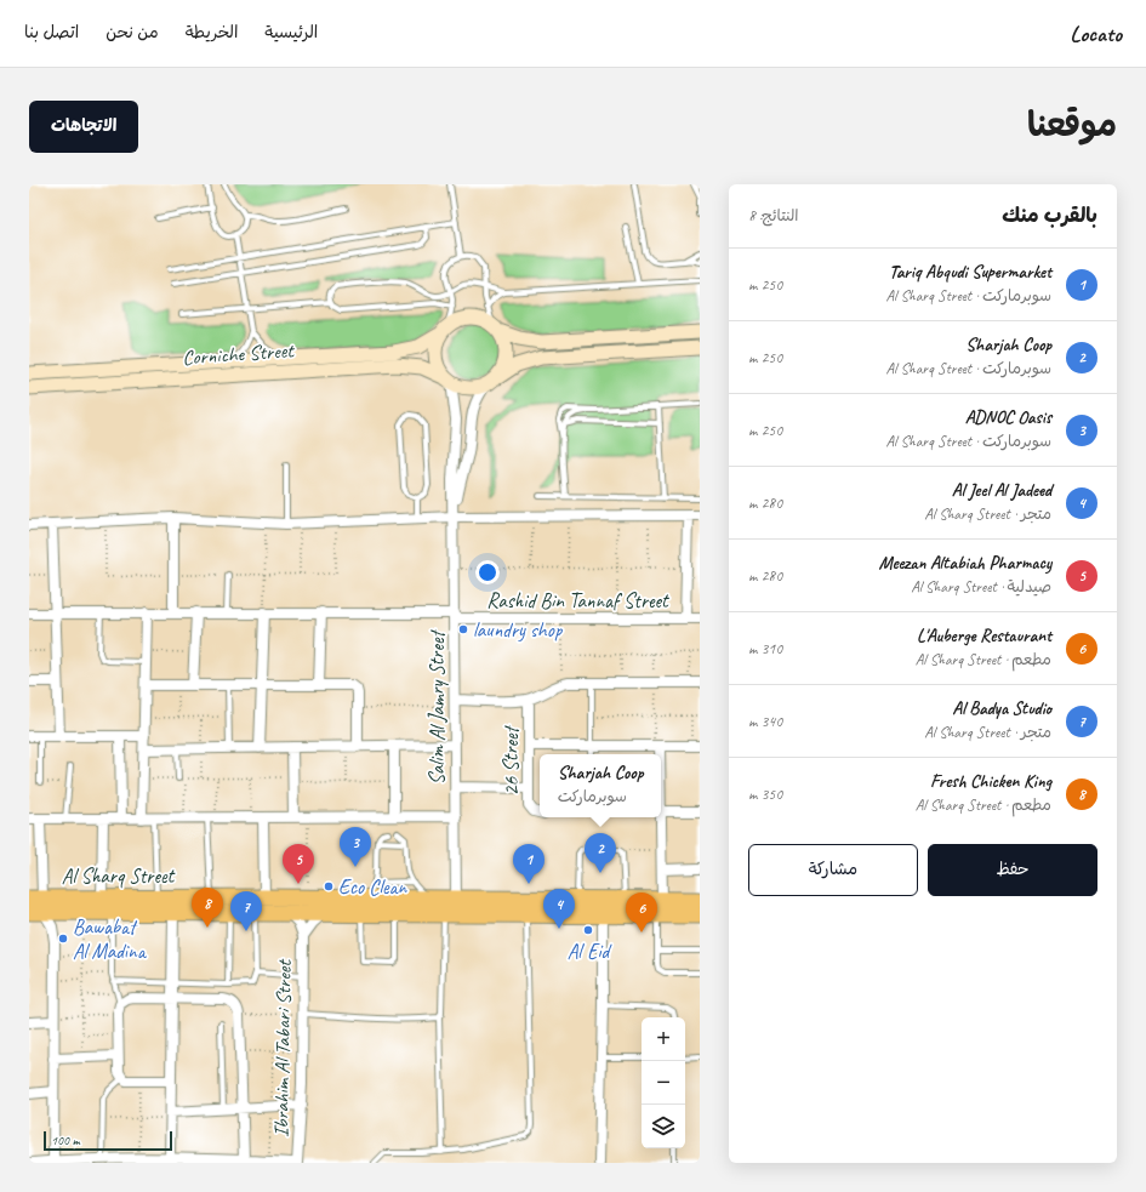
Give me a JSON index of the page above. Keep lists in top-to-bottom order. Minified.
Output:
{"streets":{"main road":["Corniche Street","Al Sharq Street"],"street":["Rashid Bin Tannaf Street","Salim Al Jamry Street","26 Street","Ibrahim Al Tabari Street"]},"crossings":[["Corniche Street","Salim Al Jamry Street"],["Rashid Bin Tannaf Street","Salim Al Jamry Street"],["Salim Al Jamry Street","Al Sharq Street"],["Al Sharq Street","Ibrahim Al Tabari Street"]],"places":["laundry shop","Eco Clean","Al Eid","Bawabat Al Madina"],"scale_bar":"100 m","page":{"header":"Locato","nav":["الرئيسية","الخريطة","من نحن","اتصل بنا"],"title":"موقعنا","buttons":["الاتجاهات",["حفظ","مشاركة"]],"heading":["بالقرب منك","النتائج: 8"],"list":[{"mark":"1","name":"Tariq Abqudi Supermarket","note":"سوبرماركت · Al Sharq Street","value":"250 m"},{"mark":"2","name":"Sharjah Coop","note":"سوبرماركت · Al Sharq Street","value":"250 m"},{"mark":"3","name":"ADNOC Oasis","note":"سوبرماركت · Al Sharq Street","value":"250 m"},{"mark":"4","name":"Al Jeel Al Jadeed","note":"متجر · Al Sharq Street","value":"280 m"},{"mark":"5","name":"Meezan Altabiah Pharmacy","note":"صيدلية · Al Sharq Street","value":"280 m"},{"mark":"6","name":"L'Auberge Restaurant","note":"مطعم · Al Sharq Street","value":"310 m"},{"mark":"7","name":"Al Badya Studio","note":"متجر · Al Sharq Street","value":"340 m"},{"mark":"8","name":"Fresh Chicken King","note":"مطعم · Al Sharq Street","value":"350 m"}],"popup":["Sharjah Coop","سوبرماركت"],"pins":["3","2","1","5","8","4","7","6"],"map_buttons":["+","−"],"scale":"100 m"}}
